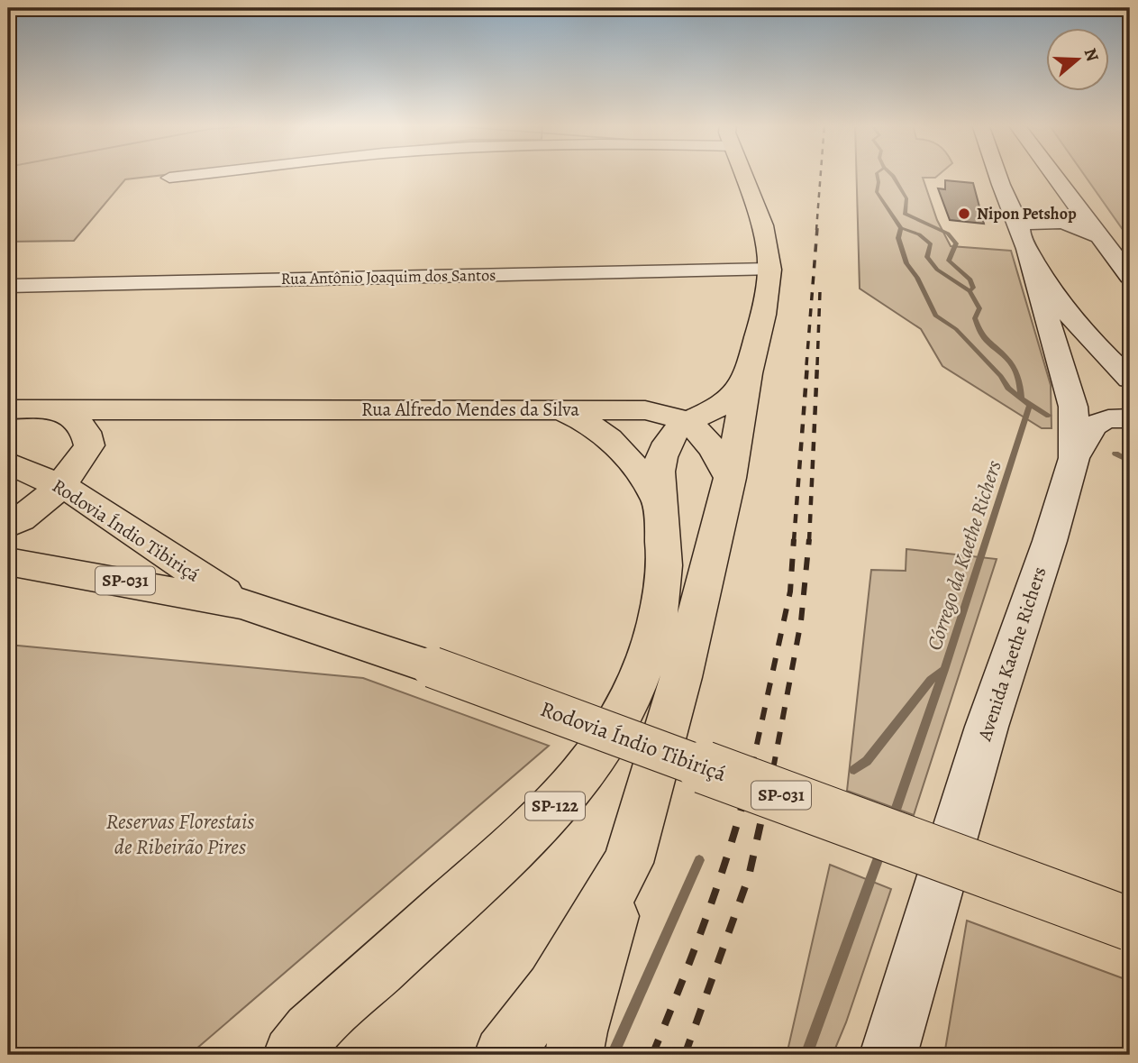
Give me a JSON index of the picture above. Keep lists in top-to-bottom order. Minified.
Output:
{"streets":{"highway":["Rua Alfredo Mendes da Silva","Rodovia Índio Tibiriçá","SP-031","SP-122"],"main road":["Avenida Kaethe Richers"],"street":["Rua Antônio Joaquim dos Santos"]},"water":["Córrego da Kaethe Richers"],"parks":["Reservas Florestais de Ribeirão Pires"],"places":["Nipon Petshop"],"north":"right"}
